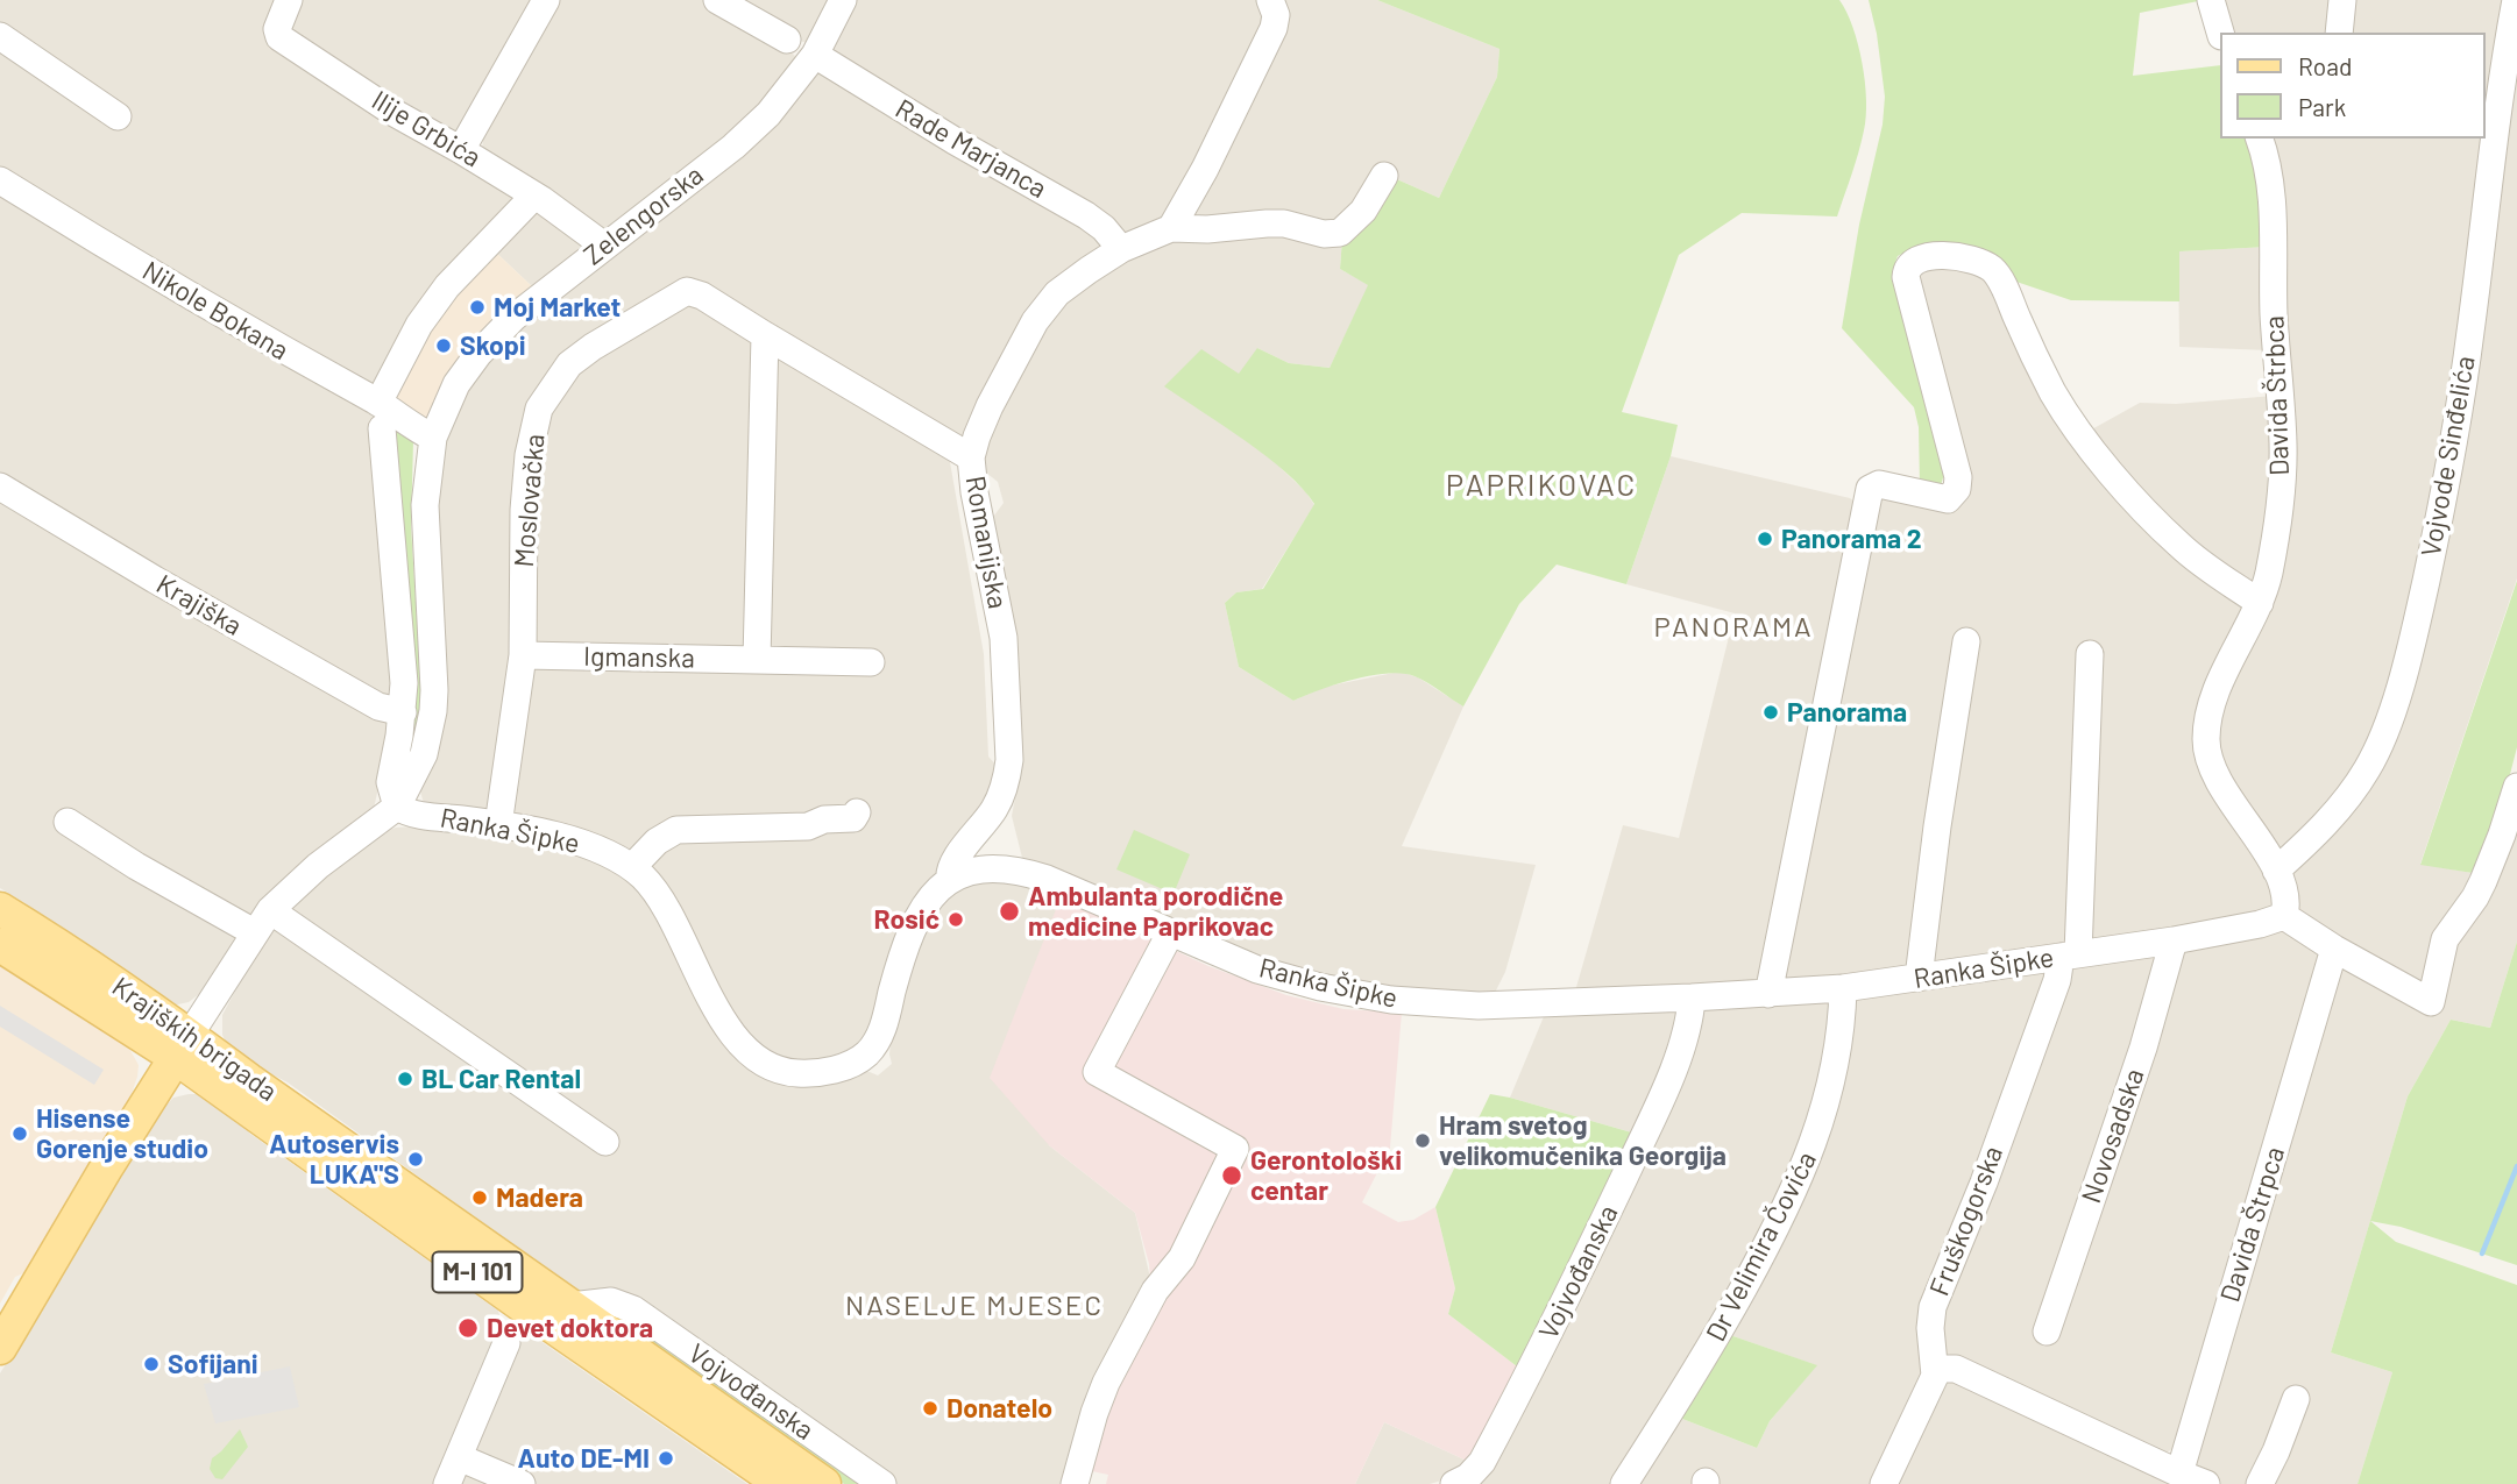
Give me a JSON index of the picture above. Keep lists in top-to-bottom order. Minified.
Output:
{"streets":{"main road":["Krajiških brigada","M-I 101"],"street":["Ilije Grbića","Rade Marjanca","Zelengorska","Nikole Bokana","Davida Štrbca","Vojvode Sinđelića","Moslovačka","Romanijska","Krajiška","Igmanska","Ranka Šipke","Novosadska","Fruškogorska","Davida Štrpca","Dr Velimira Čovića","Vojvođanska"]},"crossings":[["Ilije Grbića","Zelengorska"],["Rade Marjanca","Zelengorska"],["Rade Marjanca","Romanijska"],["Zelengorska","Nikole Bokana"],["Zelengorska","Ranka Šipke"],["Davida Štrbca","Vojvode Sinđelića"],["Davida Štrbca","Ranka Šipke"],["Moslovačka","Igmanska"],["Moslovačka","Ranka Šipke"],["Romanijska","Ranka Šipke"],["Ranka Šipke","Novosadska"],["Ranka Šipke","Fruškogorska"],["Ranka Šipke","Dr Velimira Čovića"],["Ranka Šipke","Vojvođanska"],["Krajiških brigada","Vojvođanska"]],"districts":["PAPRIKOVAC","PANORAMA","NASELJE MJESEC"],"places":["Moj Market","Skopi","Panorama 2","Panorama","Ambulanta porodične medicine Paprikovac","Rosić","BL Car Rental","Hisense Gorenje studio","Hram svetog velikomučenika Georgija","Autoservis LUKA\"S","Gerontološki centar","Madera","Devet doktora","Sofijani","Donatelo","Auto DE-MI"],"legend":["Road","Park"]}
